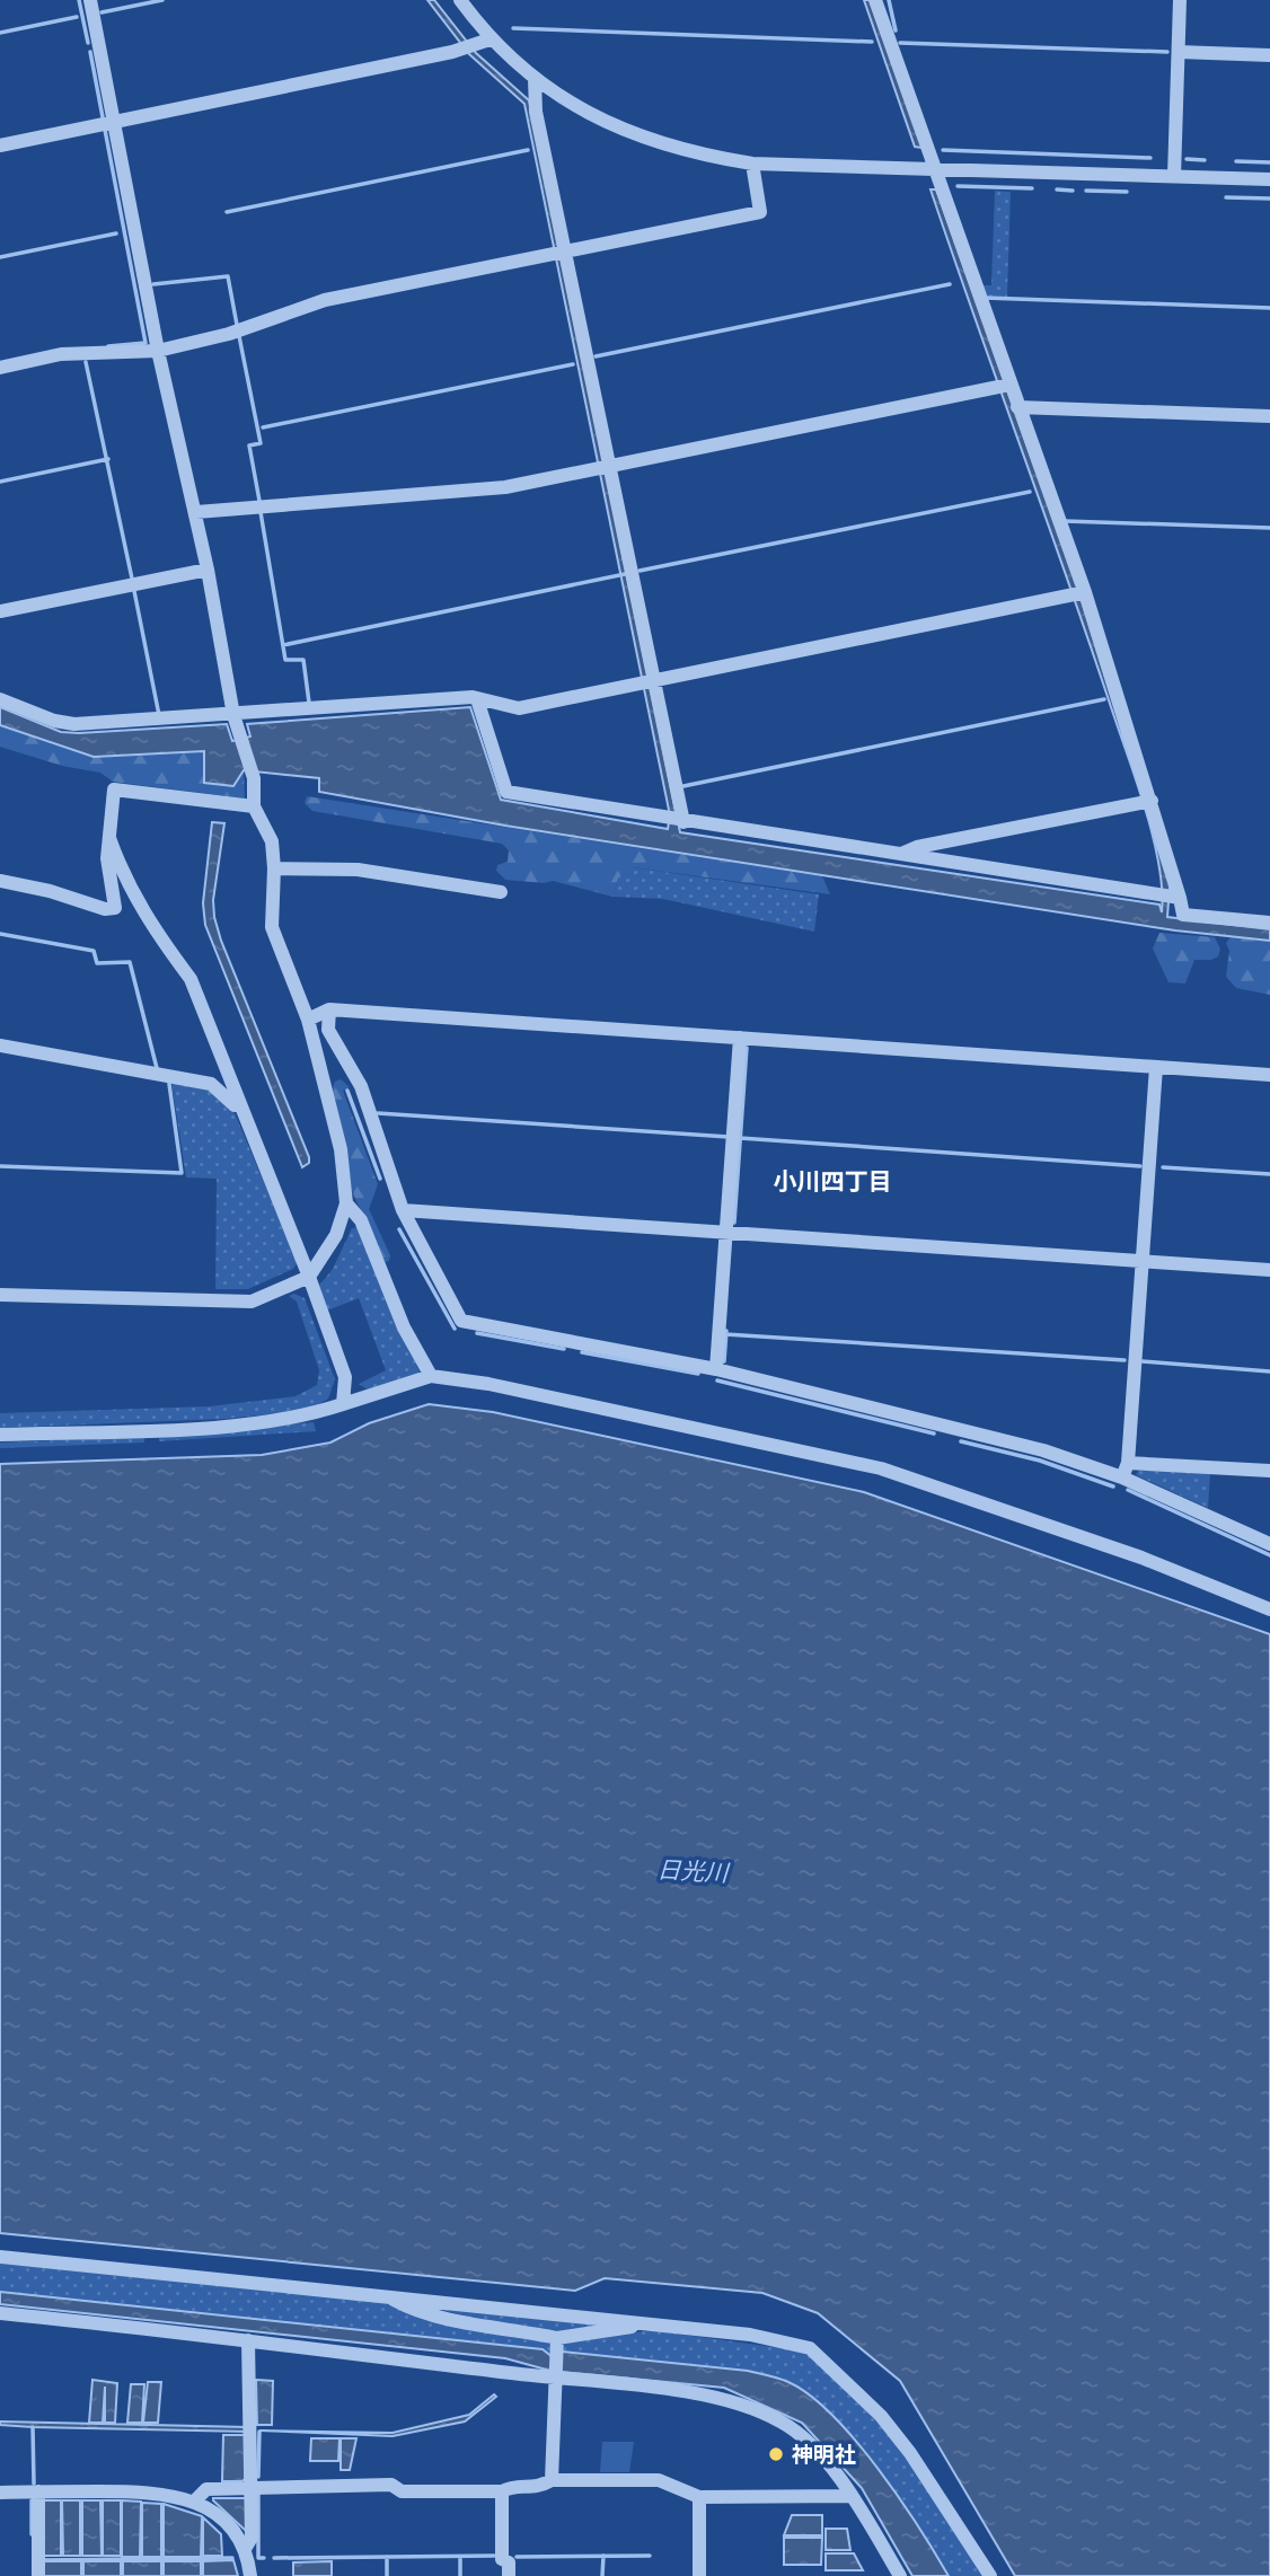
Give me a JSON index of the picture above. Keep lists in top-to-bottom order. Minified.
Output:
{"districts":["小川四丁目"],"water":["日光川"],"places":["神明社"]}
